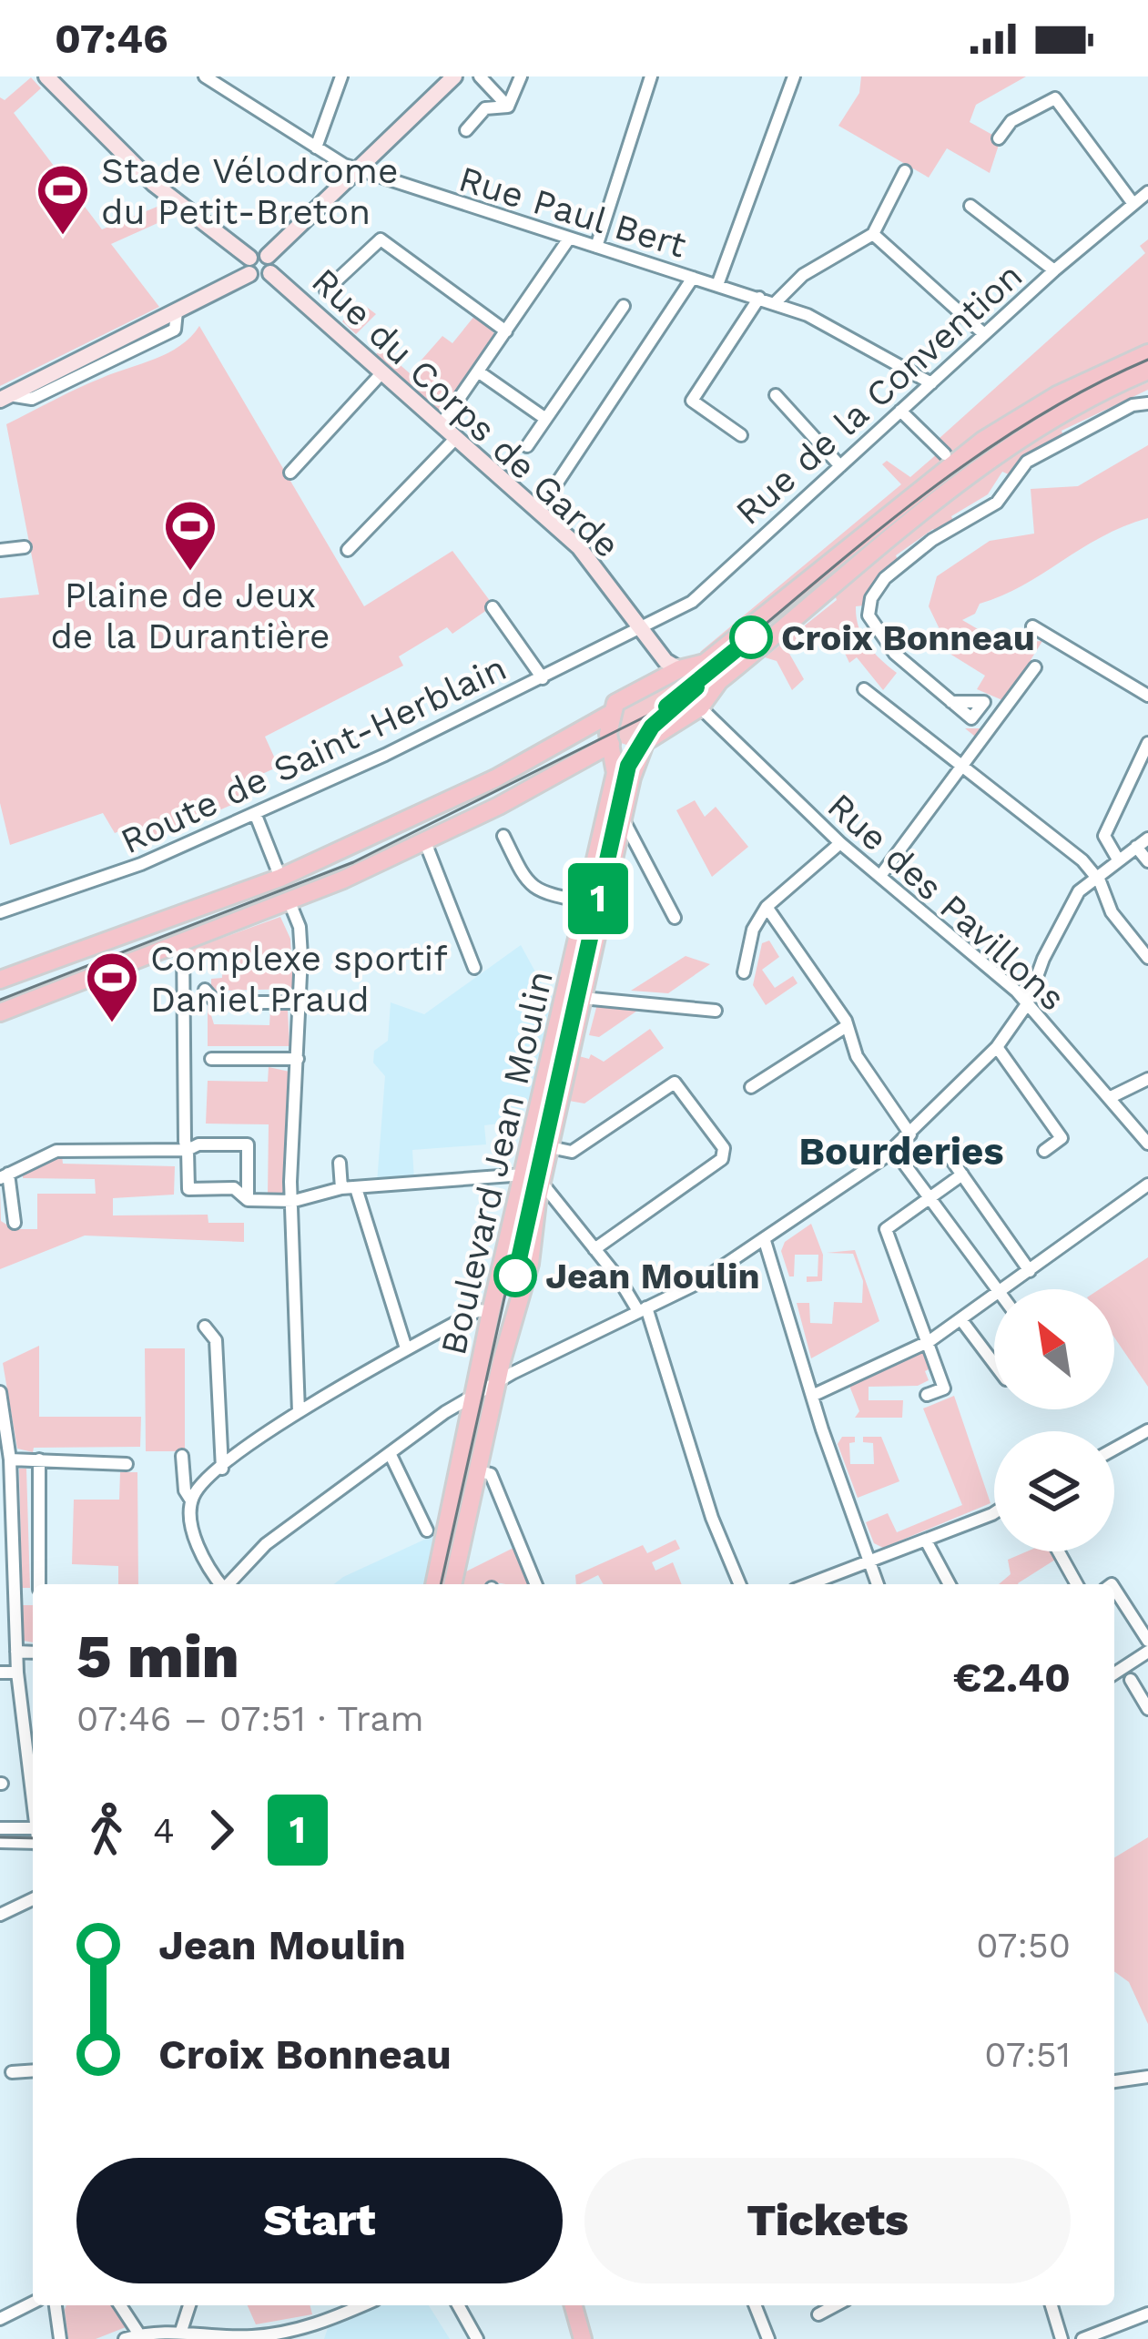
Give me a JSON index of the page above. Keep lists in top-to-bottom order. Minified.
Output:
{"streets":{"main road":["Boulevard Jean Moulin"],"street":["Rue Paul Bert","Rue de la Convention","Rue du Corps de Garde","Route de Saint-Herblain","Rue des Pavillons"]},"crossings":[["Rue Paul Bert","Rue de la Convention"],["Rue de la Convention","Rue du Corps de Garde"],["Rue de la Convention","Route de Saint-Herblain"],["Rue du Corps de Garde","Route de Saint-Herblain"]],"districts":["Bourderies"],"places":{"sports":["Stade Vélodrome du Petit-Breton","Plaine de Jeux de la Durantière","Complexe sportif Daniel Praud"],"other":["Croix Bonneau","Jean Moulin"]},"lines":["tram line 1"],"north":"top left","page":{"status":"07:46","on_map":"1","heading":["5 min","07:46 – 07:51 · Tram","€2.40"],"legs":["4","1"],"list":[{"name":"Jean Moulin","value":"07:50"},{"name":"Croix Bonneau","value":"07:51"}],"buttons":["Start","Tickets"]}}
